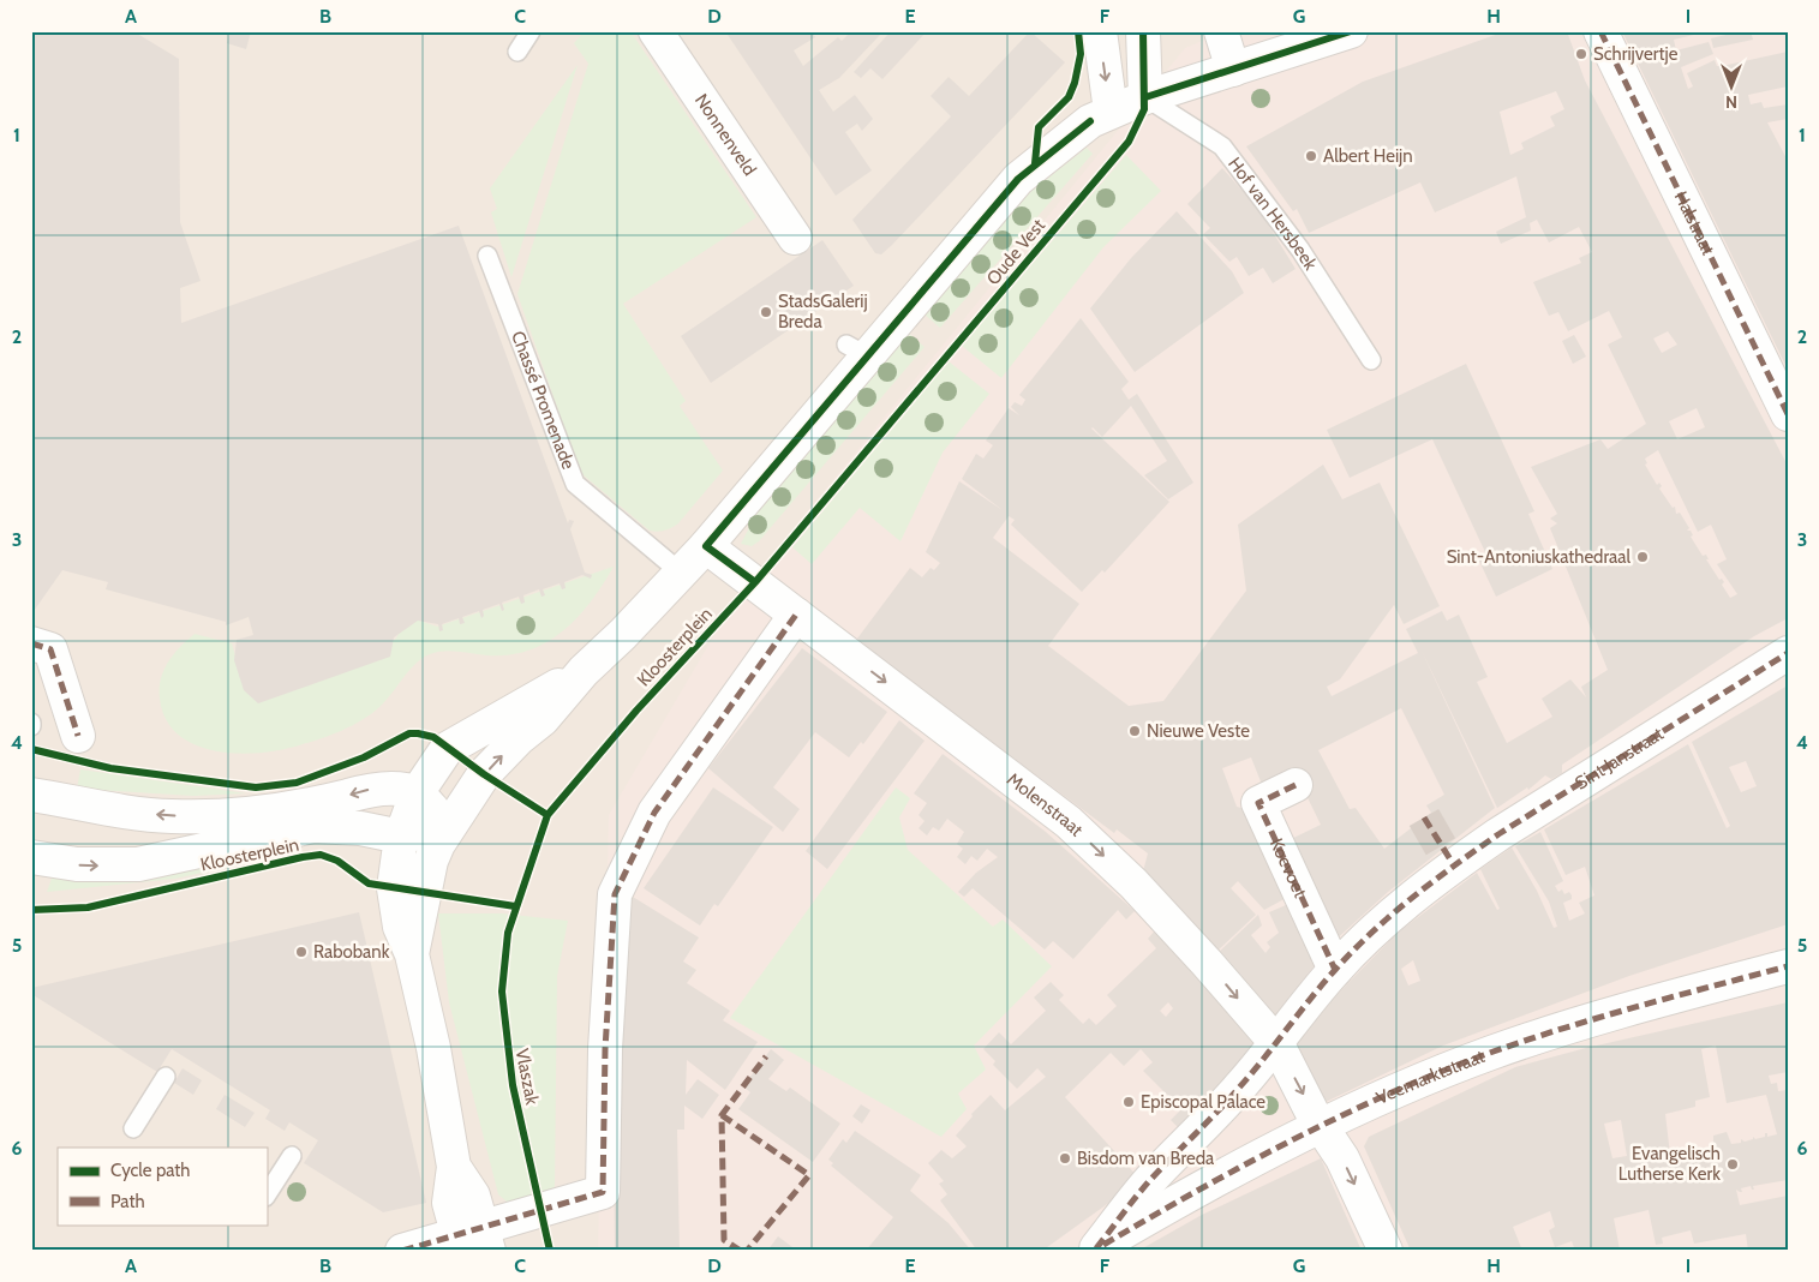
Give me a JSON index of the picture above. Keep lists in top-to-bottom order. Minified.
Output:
{"streets":{"street":["Nonnenveld","Halstraat","Kloosterplein","Sint Janstraat","Molenstraat","Koevoet","Veemarktstraat"],"lane":["Hof van Hersbeek","Chassé Promenade"],"cycle path":["Oude Vest"]},"crossings":[["Sint Janstraat","Molenstraat"],["Sint Janstraat","Koevoet"],["Sint Janstraat","Veemarktstraat"],["Molenstraat","Veemarktstraat"]],"one_way":["Molenstraat"],"places":["Schrijvertje","Albert Heijn","StadsGalerij Breda","Sint-Antoniuskathedraal","Nieuwe Veste","Rabobank","Episcopal Palace","Bisdom van Breda","Evangelisch Lutherse Kerk"],"legend":["Cycle path","Path"],"north":"bottom","grid":{"columns":["A","B","C","D","E","F","G","H","I"],"rows":["1","2","3","4","5","6"]}}
